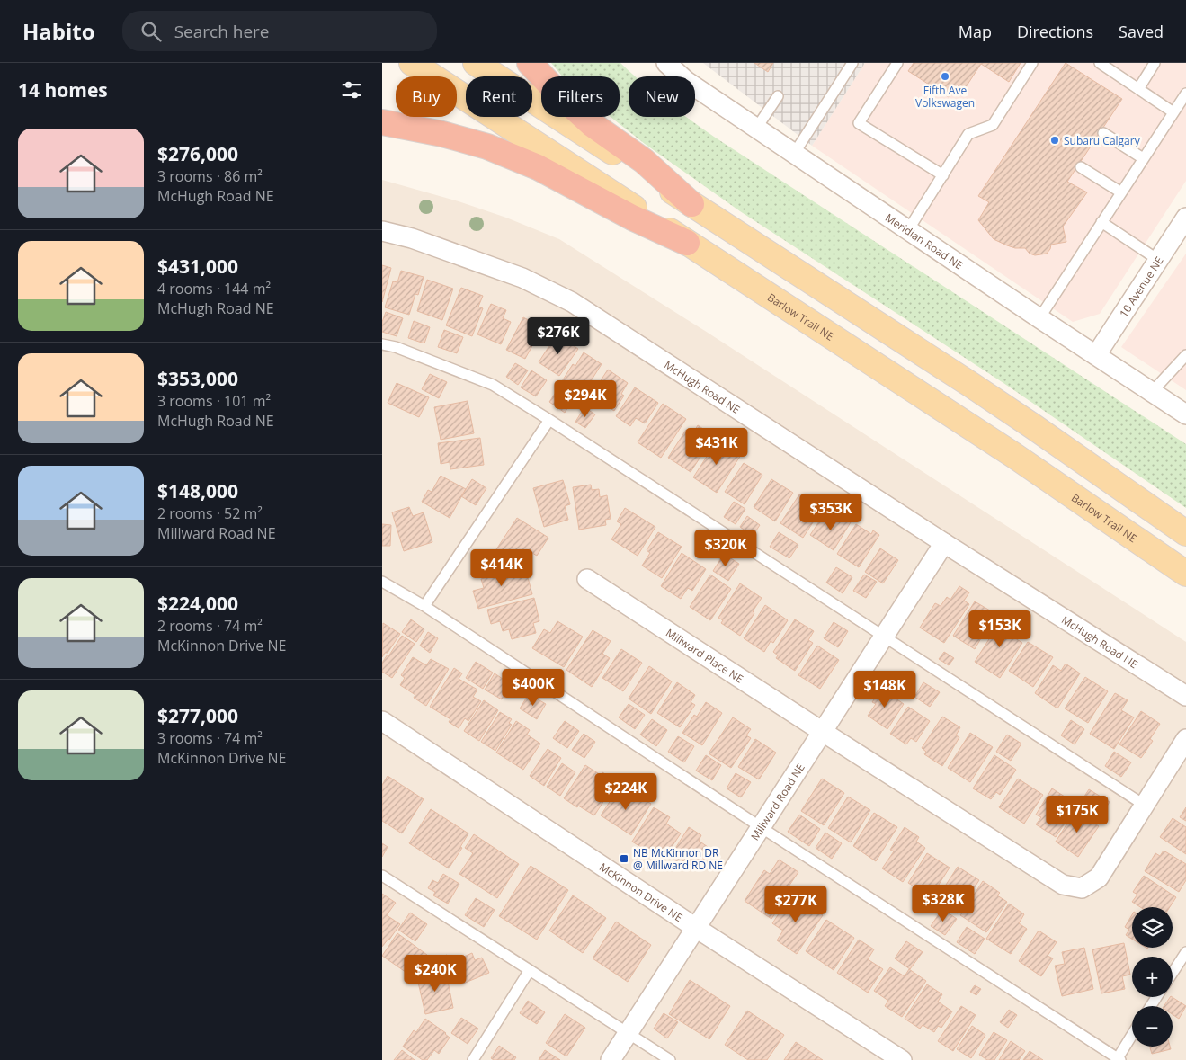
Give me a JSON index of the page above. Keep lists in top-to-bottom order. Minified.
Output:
{"streets":{"main road":["Barlow Trail NE"],"street":["Meridian Road NE","10 Avenue NE","McHugh Road NE","Millward Place NE","Millward Road NE","McKinnon Drive NE"]},"crossings":[["Meridian Road NE","10 Avenue NE"],["McHugh Road NE","Millward Road NE"],["Millward Place NE","Millward Road NE"],["Millward Road NE","McKinnon Drive NE"]],"places":{"other":["Fifth Ave Volkswagen","Subaru Calgary"],"transit":["NB McKinnon DR @ Millward RD NE"]},"page":{"header":"Habito","search":"Search here","nav":["Map","Directions","Saved"],"heading":"14 homes","chip":["Buy","Rent","Filters","New"],"list":[{"name":"$276,000","note":"3 rooms · 86 m² · McHugh Road NE"},{"name":"$431,000","note":"4 rooms · 144 m² · McHugh Road NE"},{"name":"$353,000","note":"3 rooms · 101 m² · McHugh Road NE"},{"name":"$148,000","note":"2 rooms · 52 m² · Millward Road NE"},{"name":"$224,000","note":"2 rooms · 74 m² · McKinnon Drive NE"},{"name":"$277,000","note":"3 rooms · 74 m² · McKinnon Drive NE"}],"price":["$276K","$294K","$431K","$353K","$320K","$414K","$153K","$400K","$148K","$224K","$175K","$328K","$277K","$240K"],"map_buttons":["+","−"]}}
